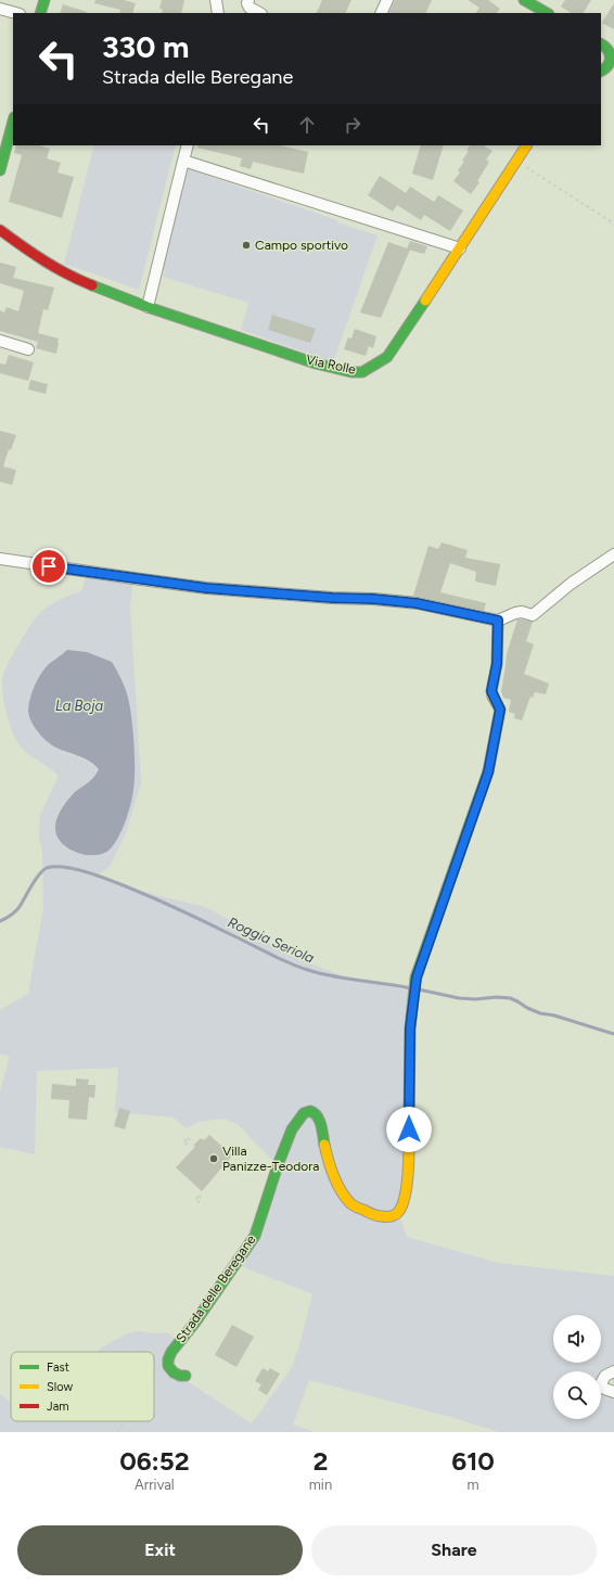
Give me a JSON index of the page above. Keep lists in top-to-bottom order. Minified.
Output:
{"streets":{"street":["Via Rolle","Strada delle Beregane"]},"water":["La Boja","Roggia Seriola"],"places":["Campo sportivo","Villa Panizze-Teodora"],"legend":["Fast","Slow","Jam"],"page":{"turn":["330 m","Strada delle Beregane"],"eta":["06:52","Arrival","2","min","610","m"],"buttons":["Exit","Share"]}}
